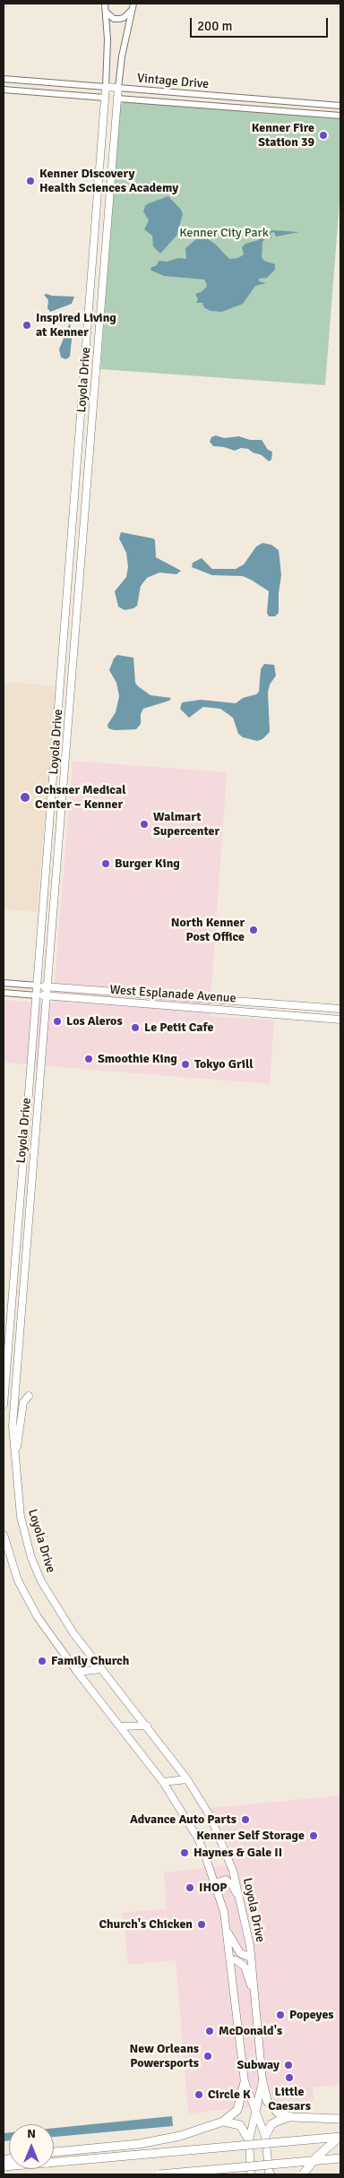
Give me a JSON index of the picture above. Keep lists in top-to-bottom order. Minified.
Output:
{"streets":{"main road":["Vintage Drive","Loyola Drive","West Esplanade Avenue"]},"crossings":[["Vintage Drive","Loyola Drive"],["Loyola Drive","West Esplanade Avenue"]],"parks":["Kenner City Park"],"places":["Kenner Fire Station 39","Kenner Discovery Health Sciences Academy","Inspired Living at Kenner","Ochsner Medical Center – Kenner","Walmart Supercenter","Burger King","North Kenner Post Office","Los Aleros","Le Petit Cafe","Smoothie King","Tokyo Grill","Family Church","Advance Auto Parts","Kenner Self Storage","Haynes & Gale II","IHOP","Church's Chicken","Popeyes","McDonald's","New Orleans Powersports","Subway","Little Caesars","Circle K"],"scale_bar":"200 m","north":"top"}
